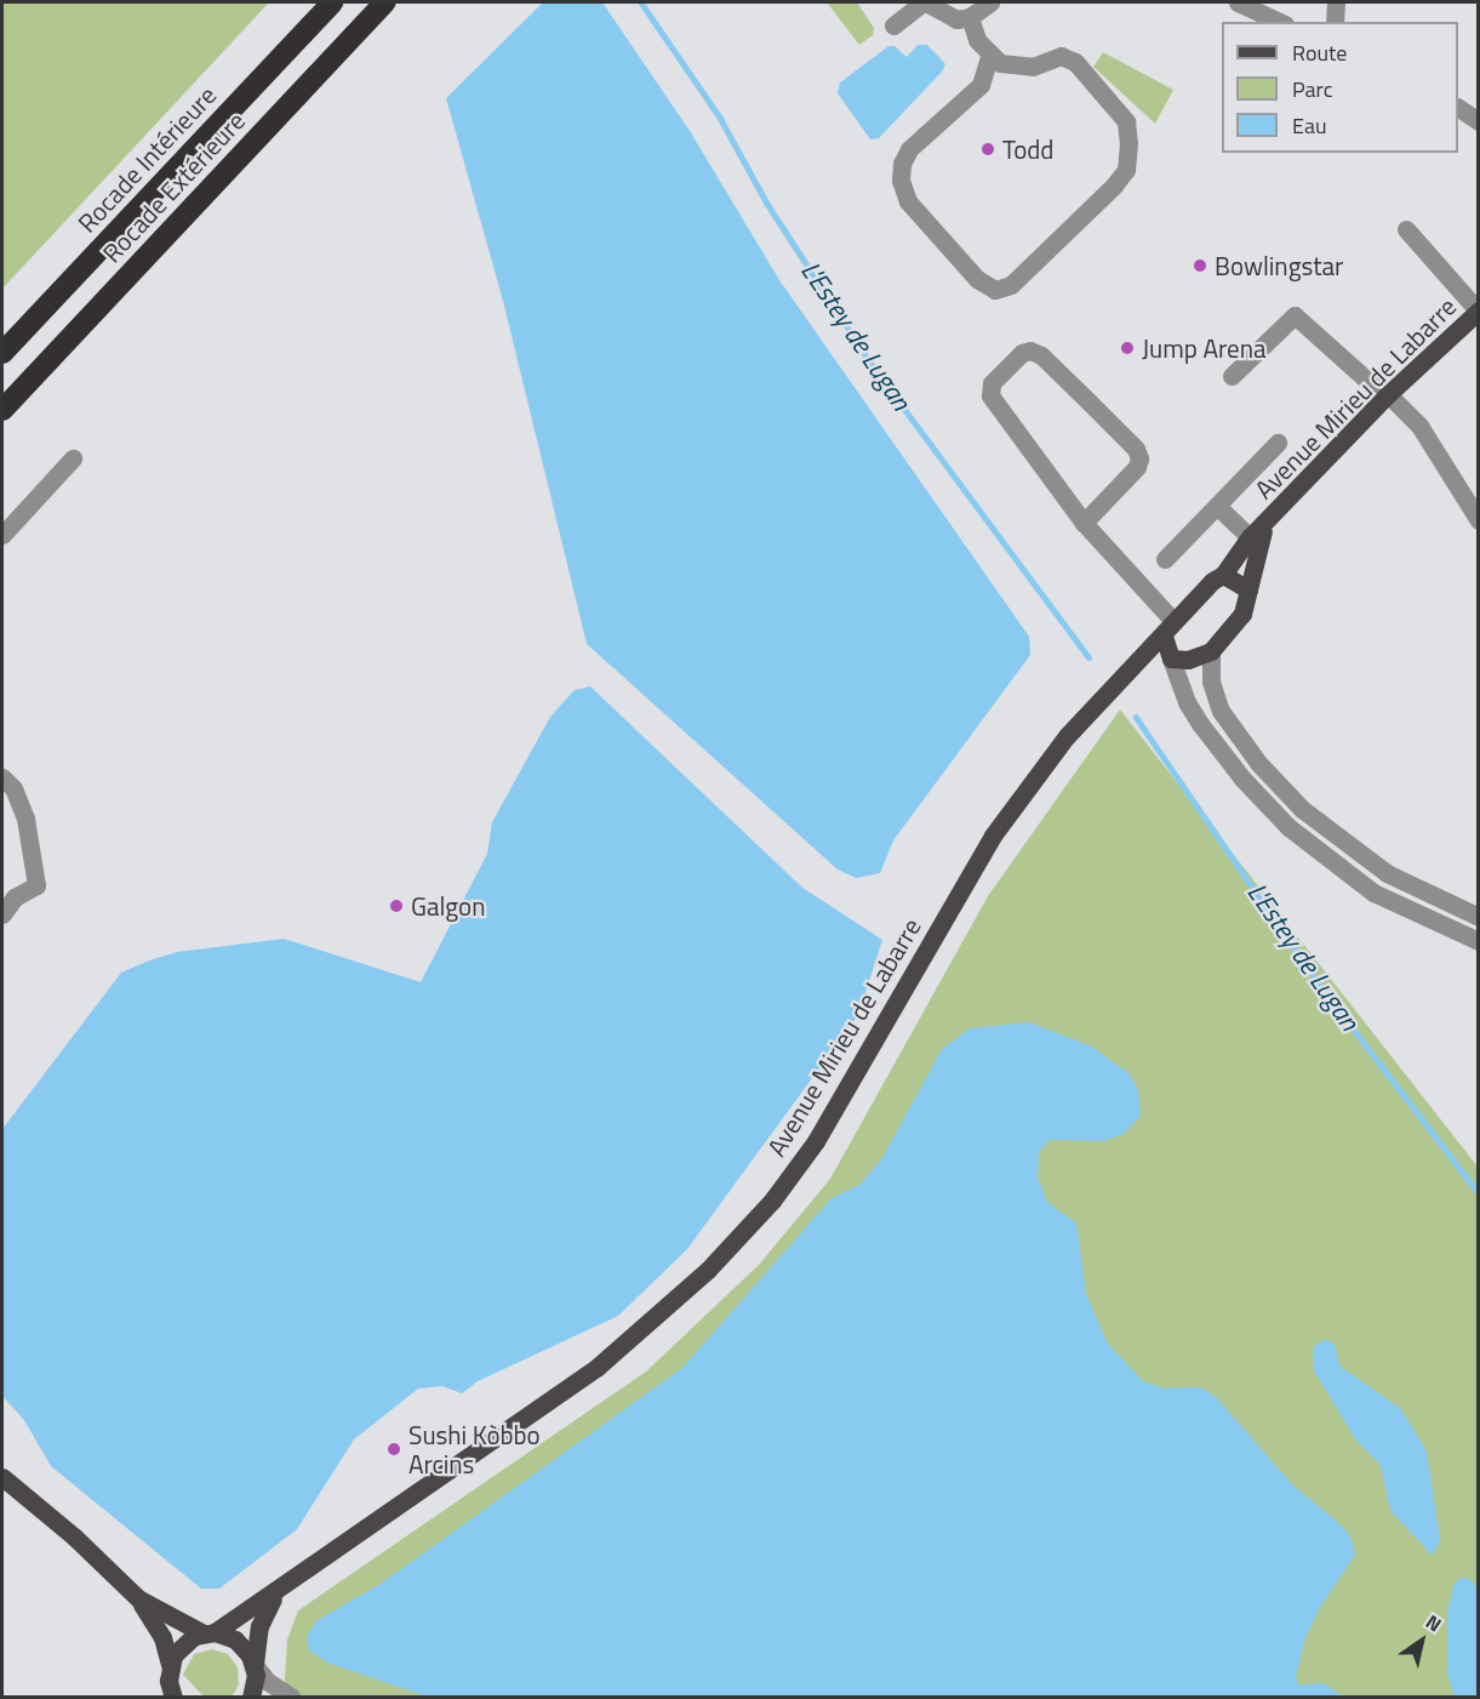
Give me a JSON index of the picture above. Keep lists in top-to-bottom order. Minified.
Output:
{"streets":{"highway":["Rocade Intérieure","Rocade Extérieure"],"main road":["Avenue Mirieu de Labarre"]},"water":["L'Estey de Lugan"],"places":["Todd","Bowlingstar","Jump Arena","Galgon","Sushi Kòbbo Arcins"],"legend":["Route","Parc","Eau"],"north":"top right"}
